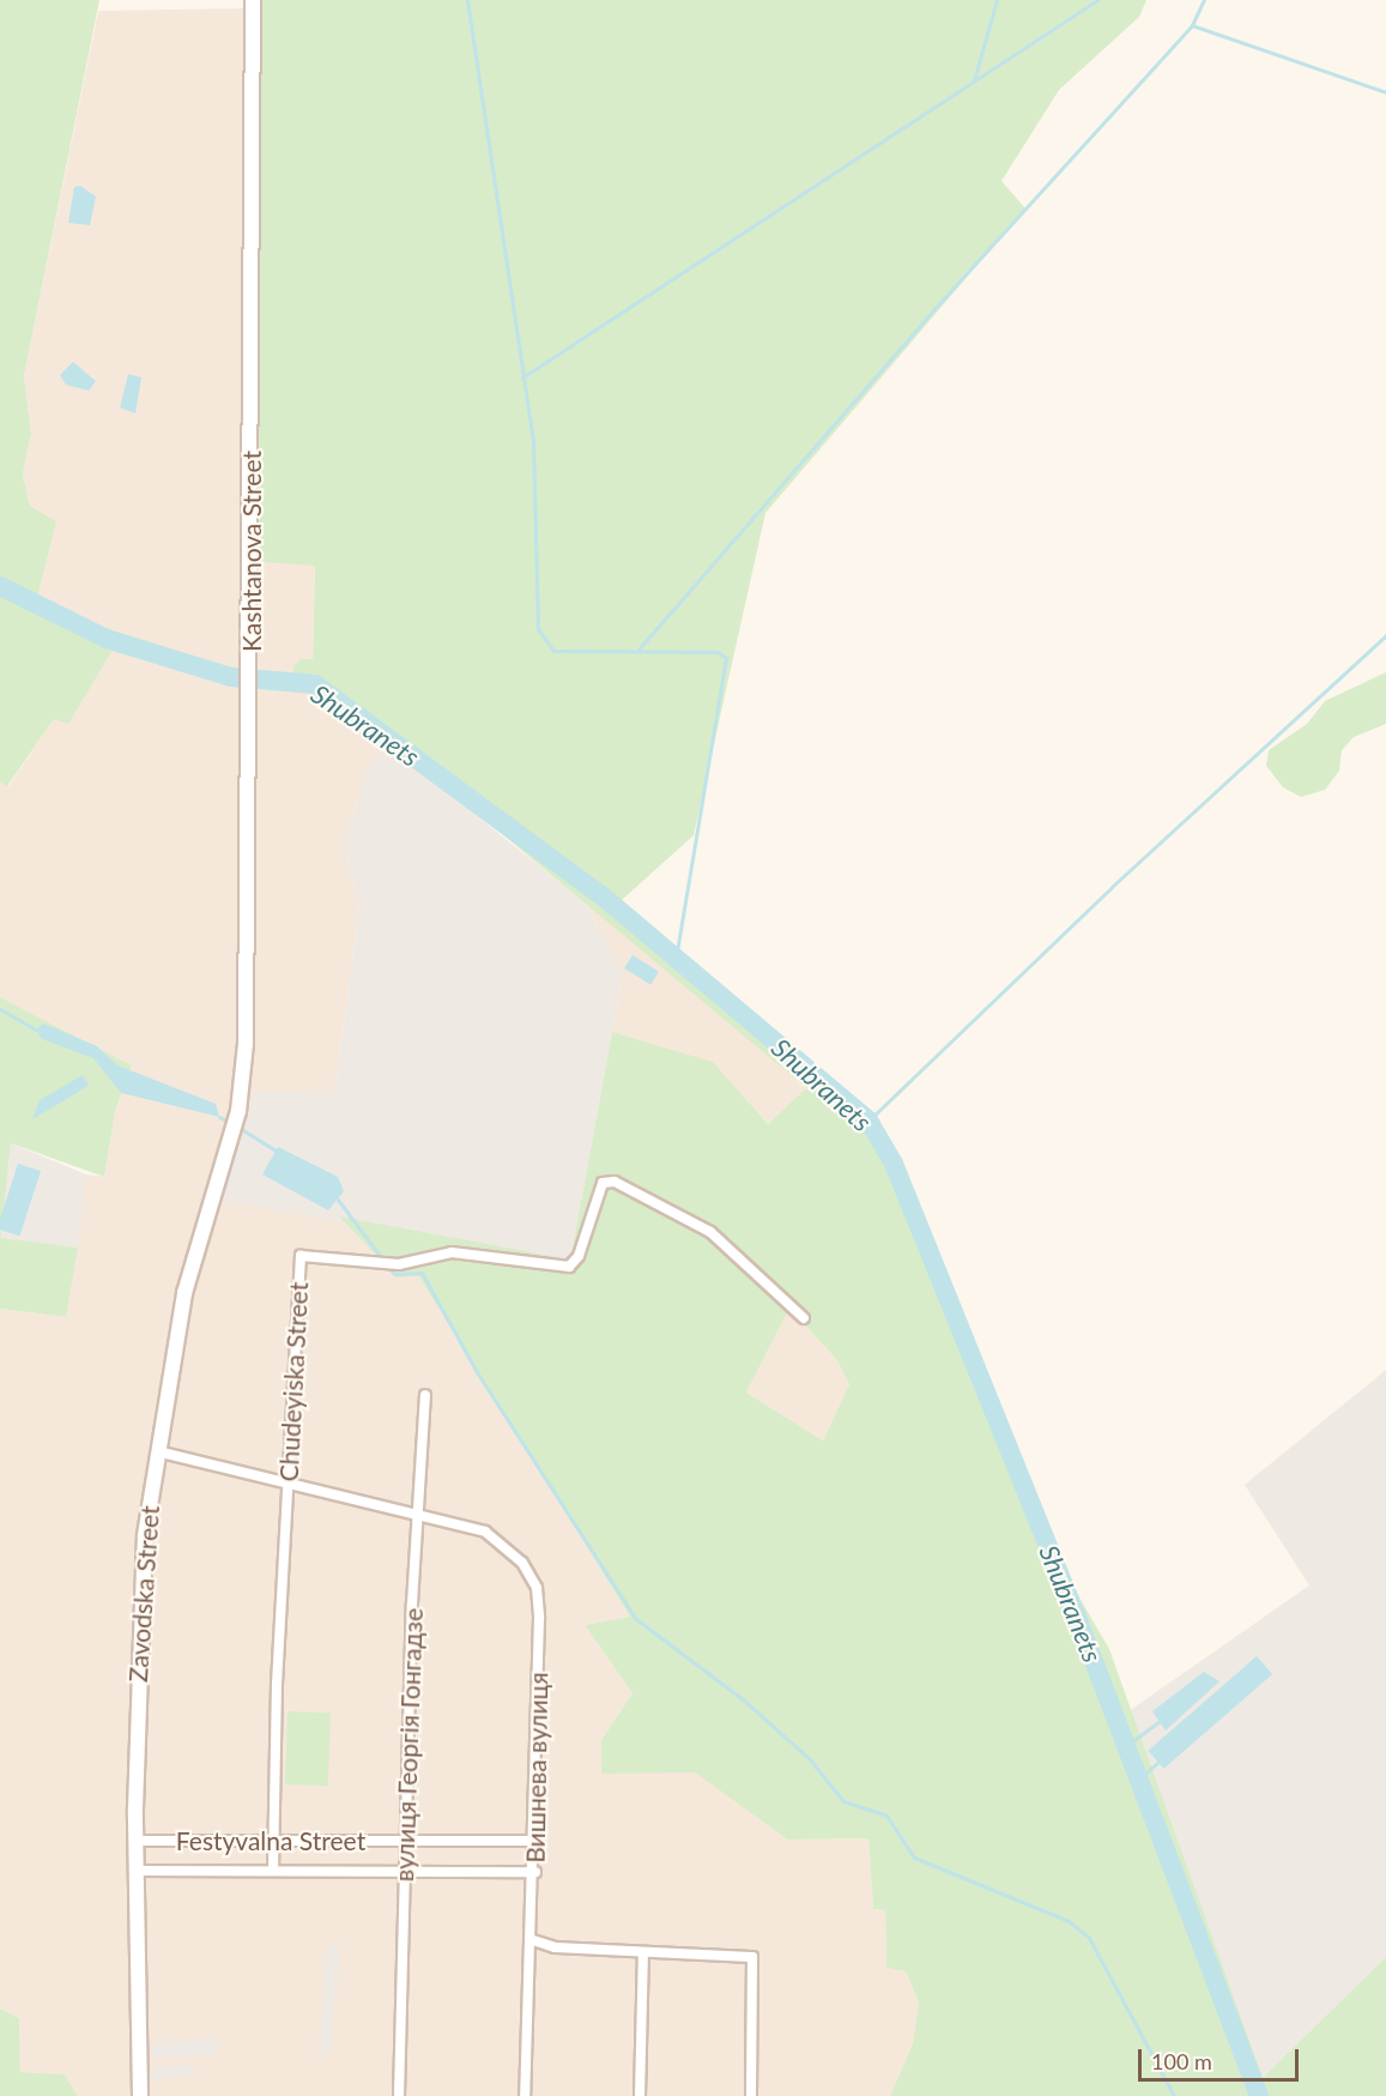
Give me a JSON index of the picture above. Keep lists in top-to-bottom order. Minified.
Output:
{"streets":{"main road":["Kashtanova Street","Zavodska Street"],"street":["Chudeyiska Street","вулиця Георгія Гонгадзе","Вишнева вулиця","Festyvalna Street"]},"crossings":[["Kashtanova Street","Zavodska Street"],["Chudeyiska Street","Вишнева вулиця"],["Chudeyiska Street","Festyvalna Street"],["Zavodska Street","Вишнева вулиця"],["Zavodska Street","Festyvalna Street"],["вулиця Георгія Гонгадзе","Вишнева вулиця"],["вулиця Георгія Гонгадзе","Festyvalna Street"],["Вишнева вулиця","Festyvalna Street"]],"water":["Shubranets"],"scale_bar":"100 m"}
